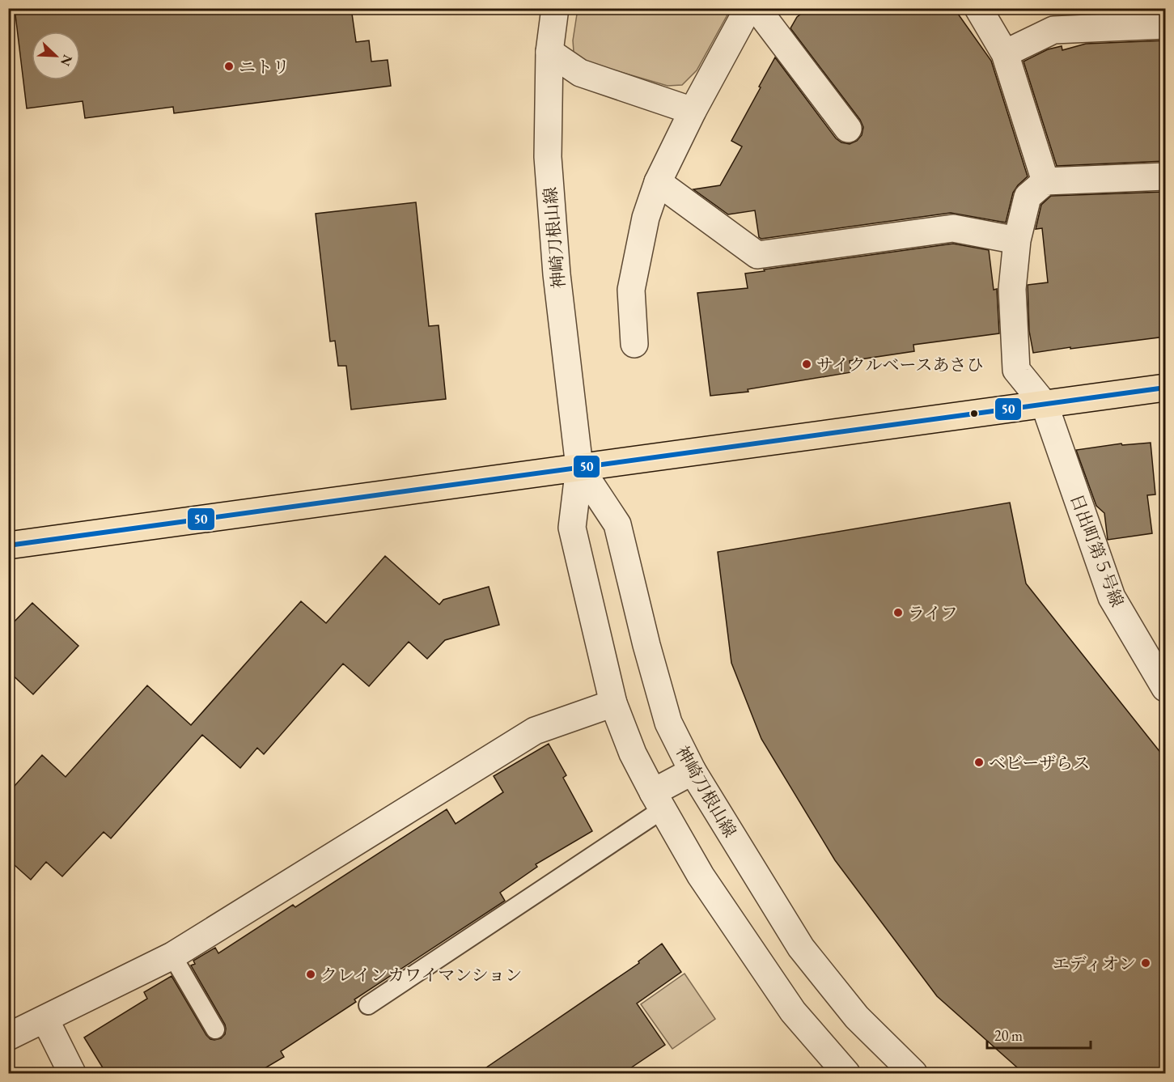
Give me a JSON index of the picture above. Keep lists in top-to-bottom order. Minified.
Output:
{"streets":{"street":["神崎刀根山線","日出町第５号線"]},"places":["ニトリ","サイクルベースあさひ","ライフ","ベビーザらス","エディオン","クレインカワイマンション"],"lines":["transit line 50"],"scale_bar":"20 m","north":"bottom right"}
